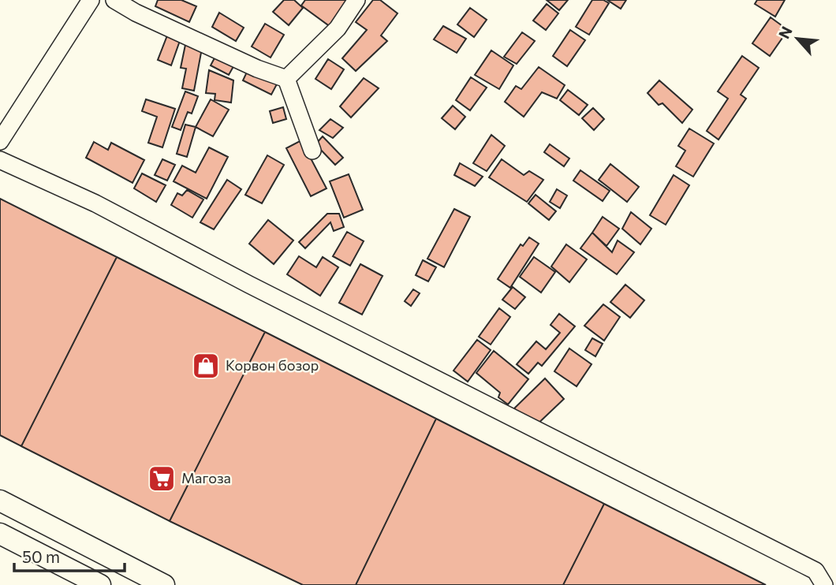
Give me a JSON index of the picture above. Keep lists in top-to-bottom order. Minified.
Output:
{"places":{"shop":["Корвон бозор"],"supermarket":["Магоза"]},"scale_bar":"50 m","north":"top left"}
